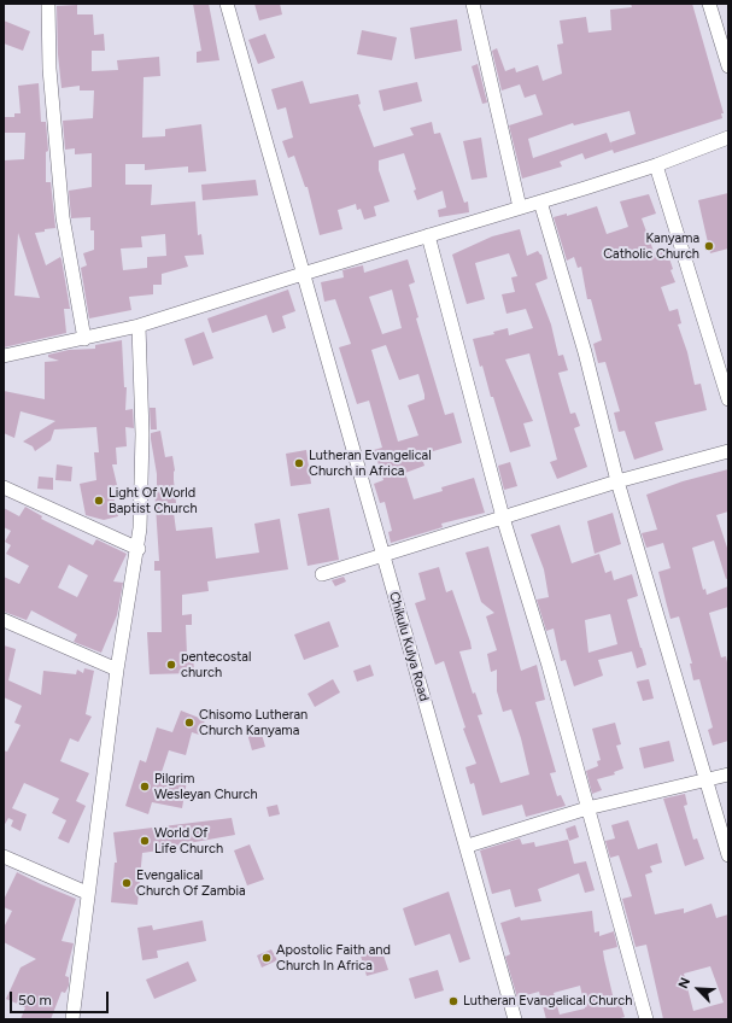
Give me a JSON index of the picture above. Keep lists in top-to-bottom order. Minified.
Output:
{"streets":{"street":["Chikulu Kulya Road"]},"places":["Kanyama Catholic Church","Lutheran Evangelical Church in Africa","Light Of World Baptist Church","pentecostal church","Chisomo Lutheran Church Kanyama","Pilgrim Wesleyan Church","World Of Life Church","Evengalical Church Of Zambia","Apostolic Faith and Church In Africa","Lutheran Evangelical Church"],"scale_bar":"50 m","north":"top left"}
